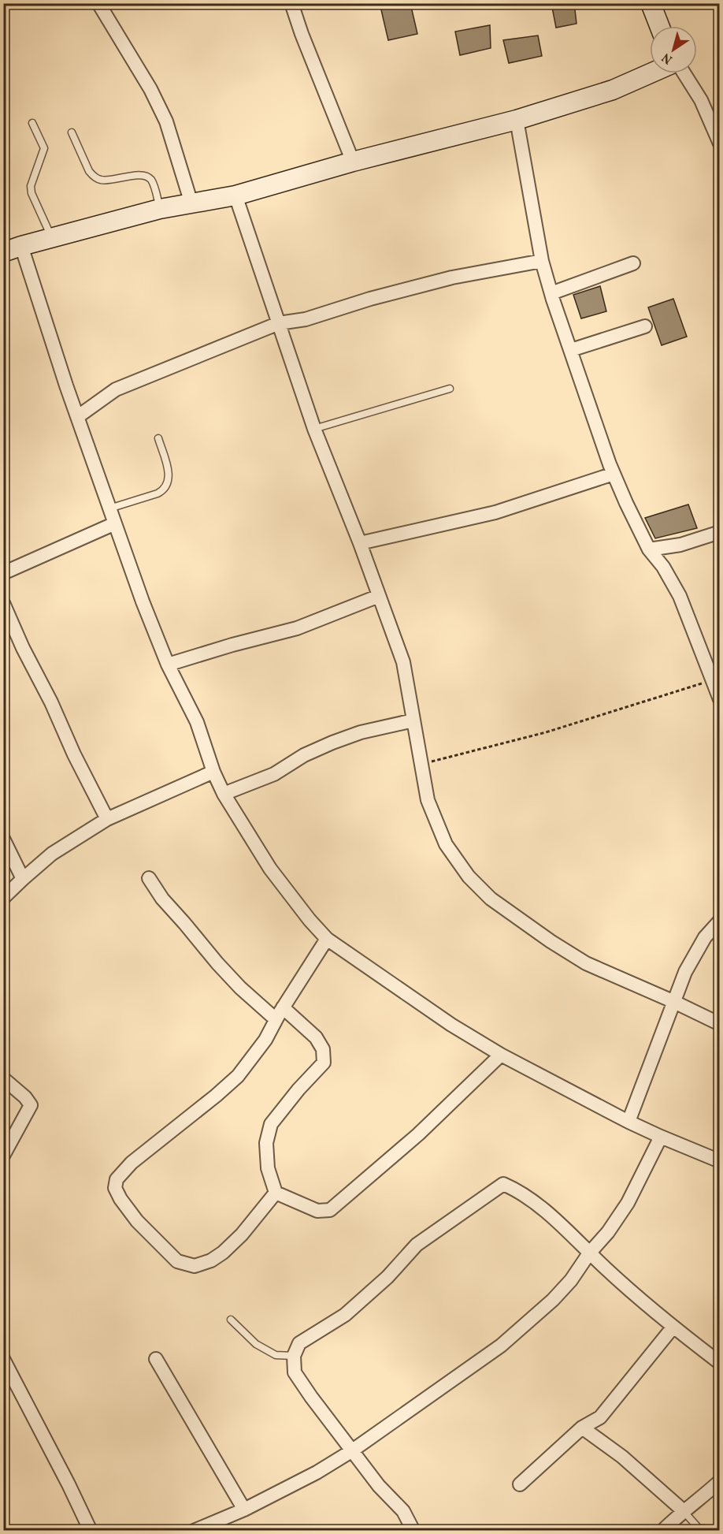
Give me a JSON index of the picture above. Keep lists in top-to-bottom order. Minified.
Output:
{"north":"bottom left"}
